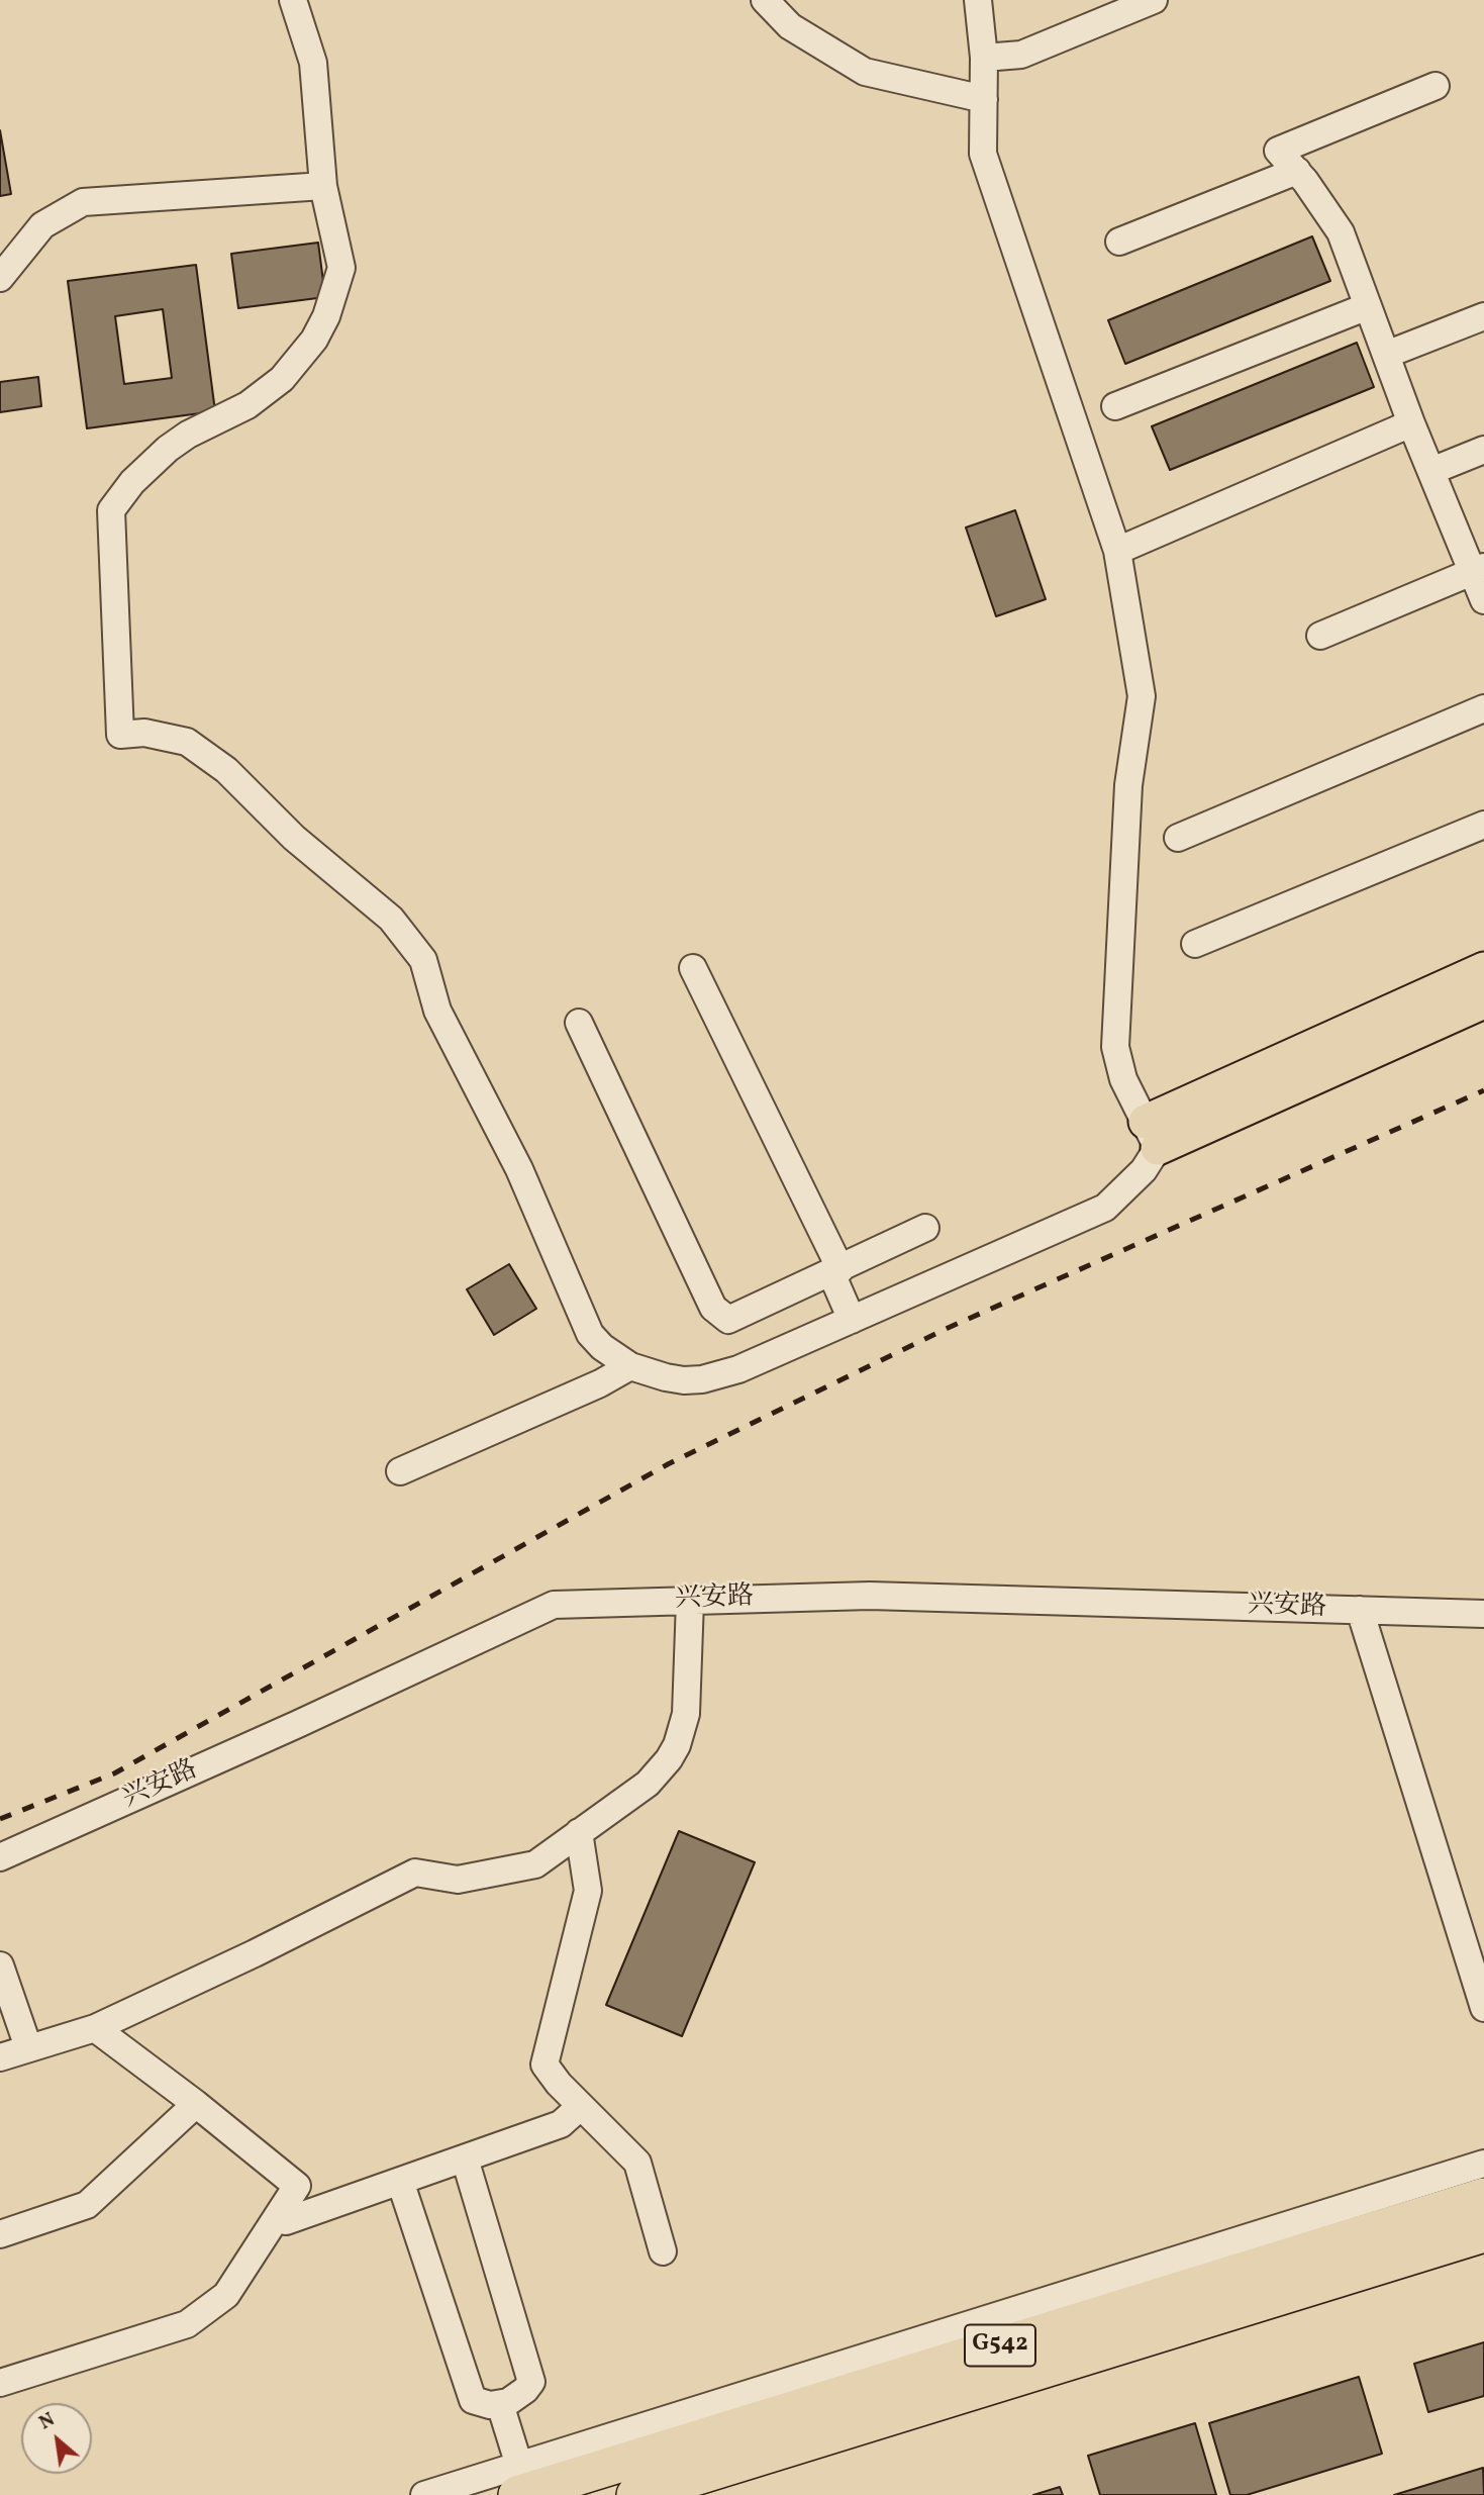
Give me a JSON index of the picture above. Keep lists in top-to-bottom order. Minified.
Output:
{"streets":{"highway":["G542"],"street":["兴安路"]},"north":"top left"}
